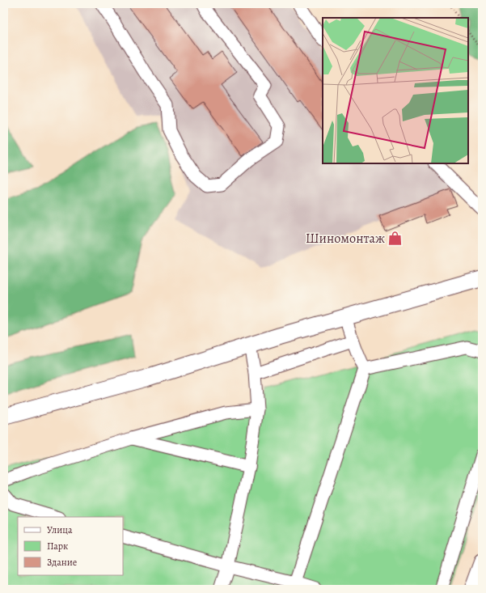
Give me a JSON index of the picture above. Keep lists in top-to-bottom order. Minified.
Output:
{"places":{"shop":["Шиномонтаж"]},"legend":["Улица","Парк","Здание"]}
